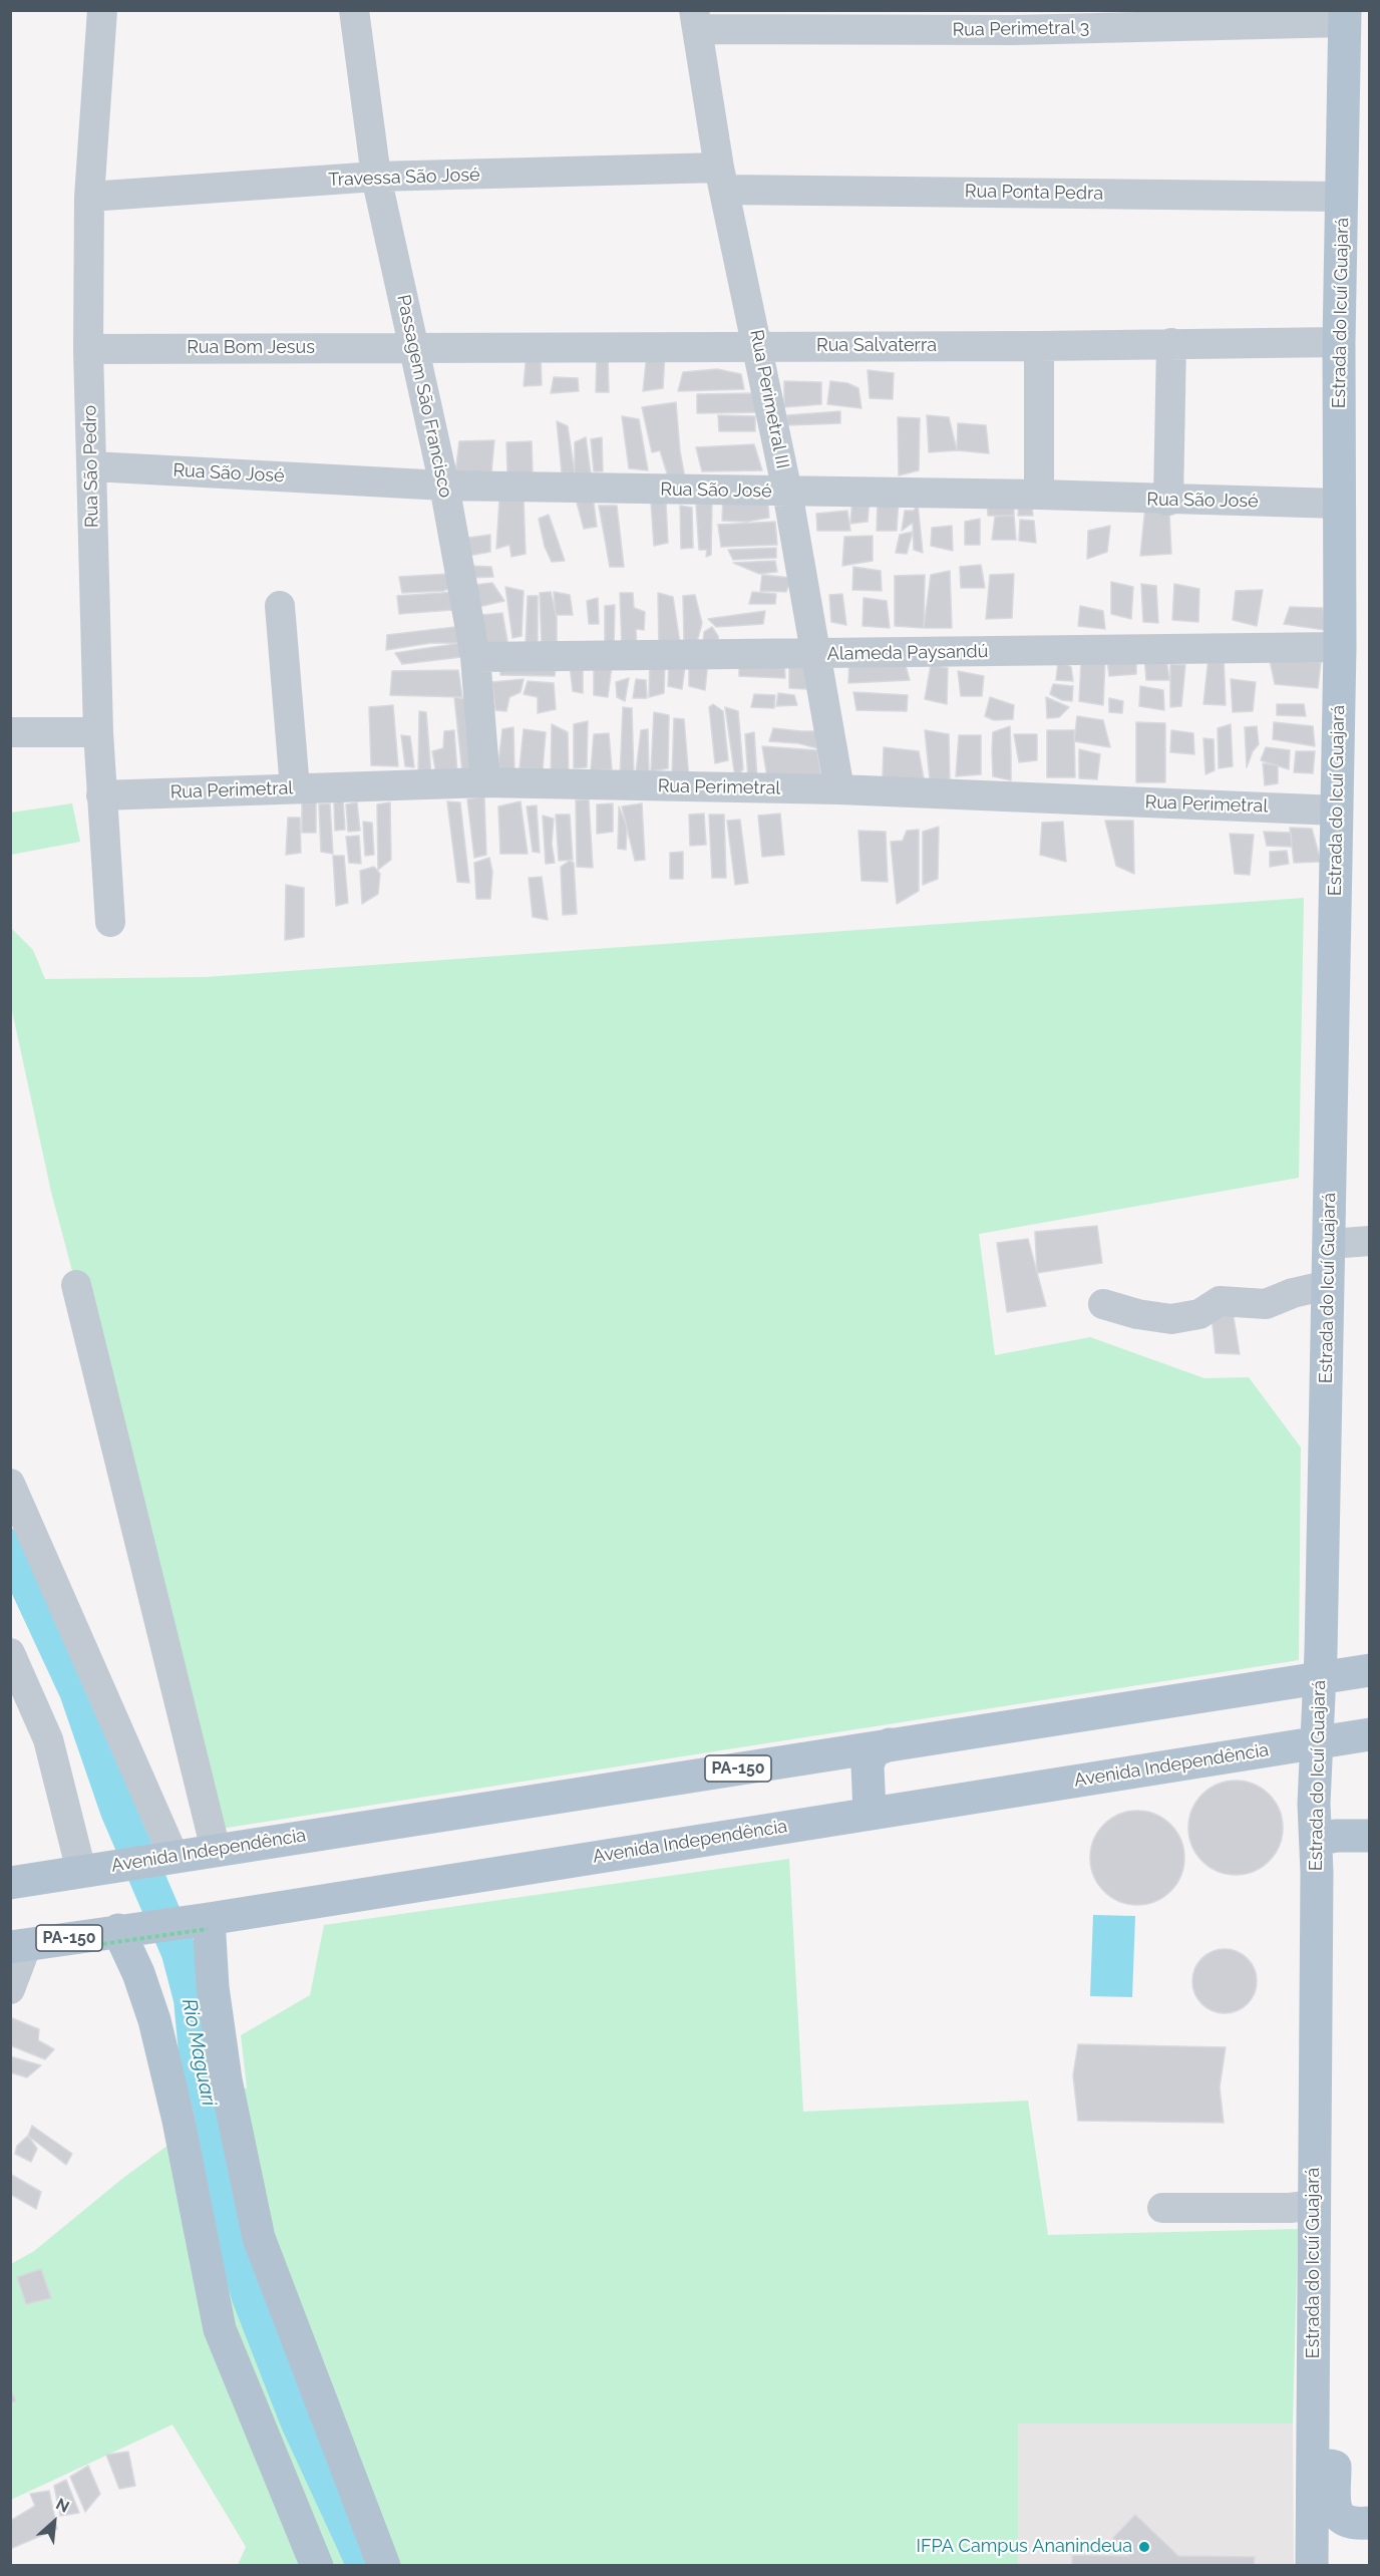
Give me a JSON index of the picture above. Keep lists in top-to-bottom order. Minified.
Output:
{"streets":{"main road":["Estrada do Icuí Guajará","Avenida Independência","PA-150"],"street":["Rua Perimetral 3","Travessa São José","Rua Ponta Pedra","Rua Salvaterra","Rua Bom Jesus","Passagem São Francisco","Rua Perimetral III","Rua São Pedro","Rua São José","Alameda Paysandú","Rua Perimetral"]},"crossings":[["Rua Perimetral 3","Estrada do Icuí Guajará"],["Rua Perimetral 3","Rua Perimetral III"],["Travessa São José","Rua Ponta Pedra"],["Travessa São José","Passagem São Francisco"],["Travessa São José","Rua Perimetral III"],["Travessa São José","Rua São Pedro"],["Rua Ponta Pedra","Estrada do Icuí Guajará"],["Rua Ponta Pedra","Rua Perimetral III"],["Estrada do Icuí Guajará","Rua Salvaterra"],["Estrada do Icuí Guajará","Rua São José"],["Estrada do Icuí Guajará","Alameda Paysandú"],["Estrada do Icuí Guajará","Rua Perimetral"],["Estrada do Icuí Guajará","Avenida Independência"],["Rua Salvaterra","Rua Bom Jesus"],["Rua Salvaterra","Passagem São Francisco"],["Rua Salvaterra","Rua Perimetral III"],["Rua Bom Jesus","Passagem São Francisco"],["Rua Bom Jesus","Rua São Pedro"],["Passagem São Francisco","Rua São José"],["Passagem São Francisco","Alameda Paysandú"],["Passagem São Francisco","Rua Perimetral"],["Rua Perimetral III","Rua São José"],["Rua Perimetral III","Alameda Paysandú"],["Rua Perimetral III","Rua Perimetral"],["Rua São Pedro","Rua São José"],["Rua São Pedro","Rua Perimetral"]],"water":["Rio Maguari"],"places":["IFPA Campus Ananindeua"],"north":"top right"}
